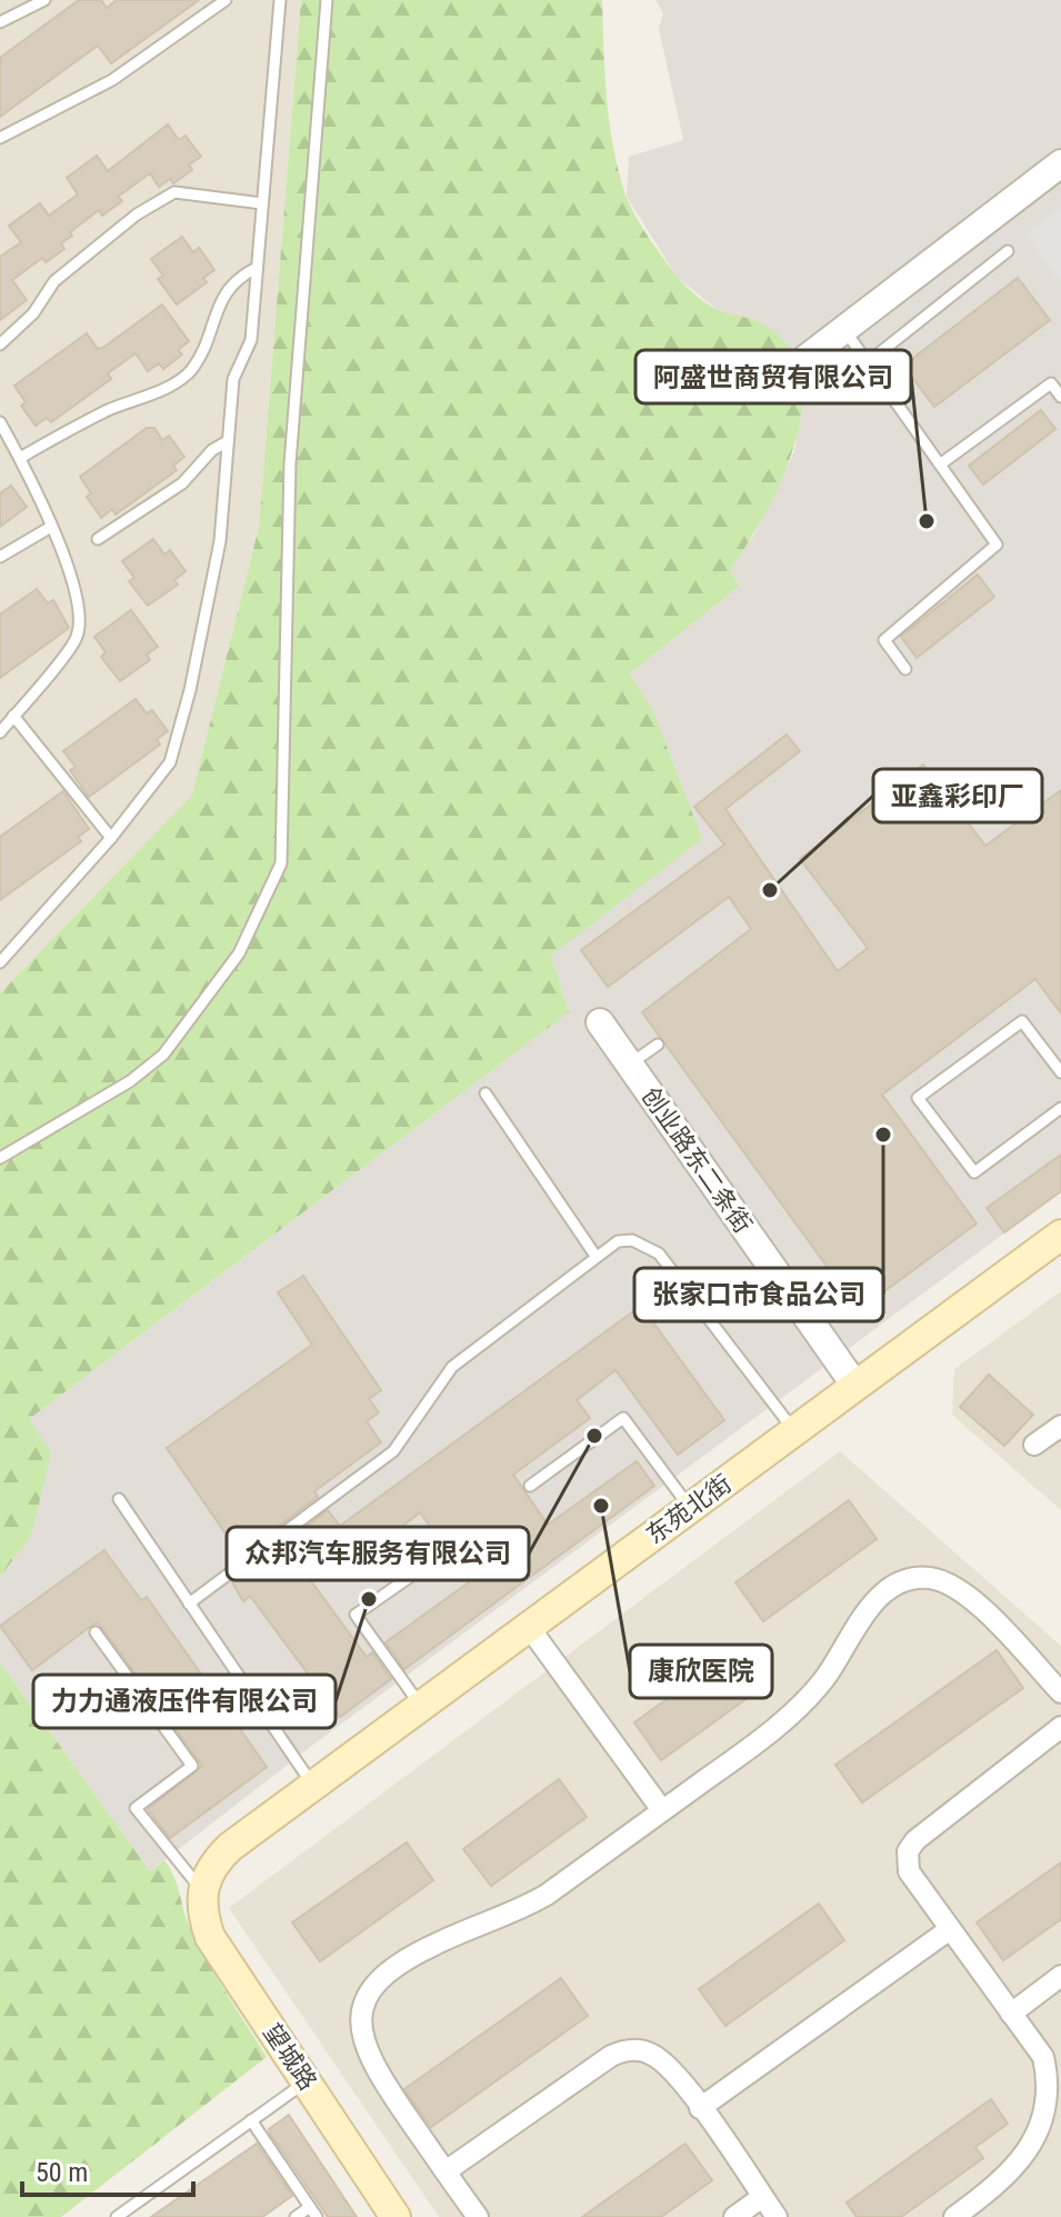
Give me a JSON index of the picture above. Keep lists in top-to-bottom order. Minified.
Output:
{"streets":{"main road":["东苑北街","望城路"],"street":["创业路东二条街"]},"crossings":[["创业路东二条街","东苑北街"],["东苑北街","望城路"]],"places":["阿盛世商贸有限公司","亚鑫彩印厂","张家口市食品公司","众邦汽车服务有限公司","康欣医院","力力通液压件有限公司"],"scale_bar":"50 m"}
